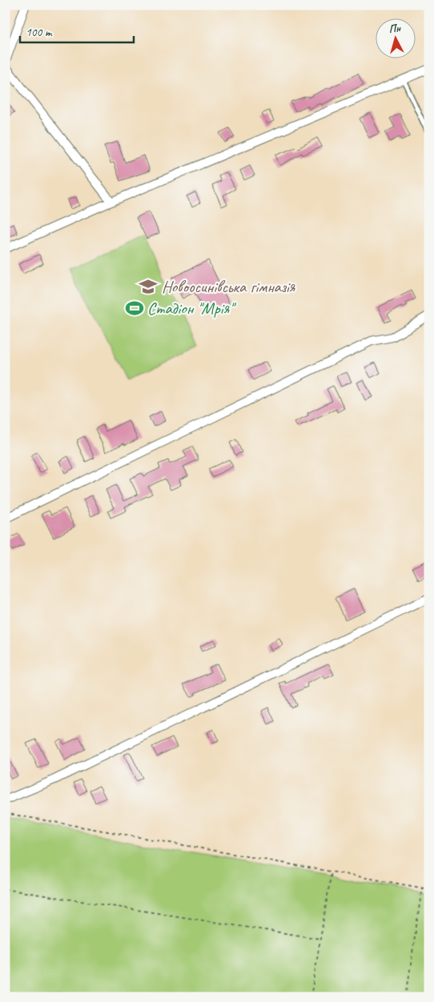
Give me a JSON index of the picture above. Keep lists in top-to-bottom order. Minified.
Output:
{"places":{"school or university":["Новоосинівська гімназія"],"sports":["Стадіон \"Мрія\""]},"scale_bar":"100 m","north":"top"}
